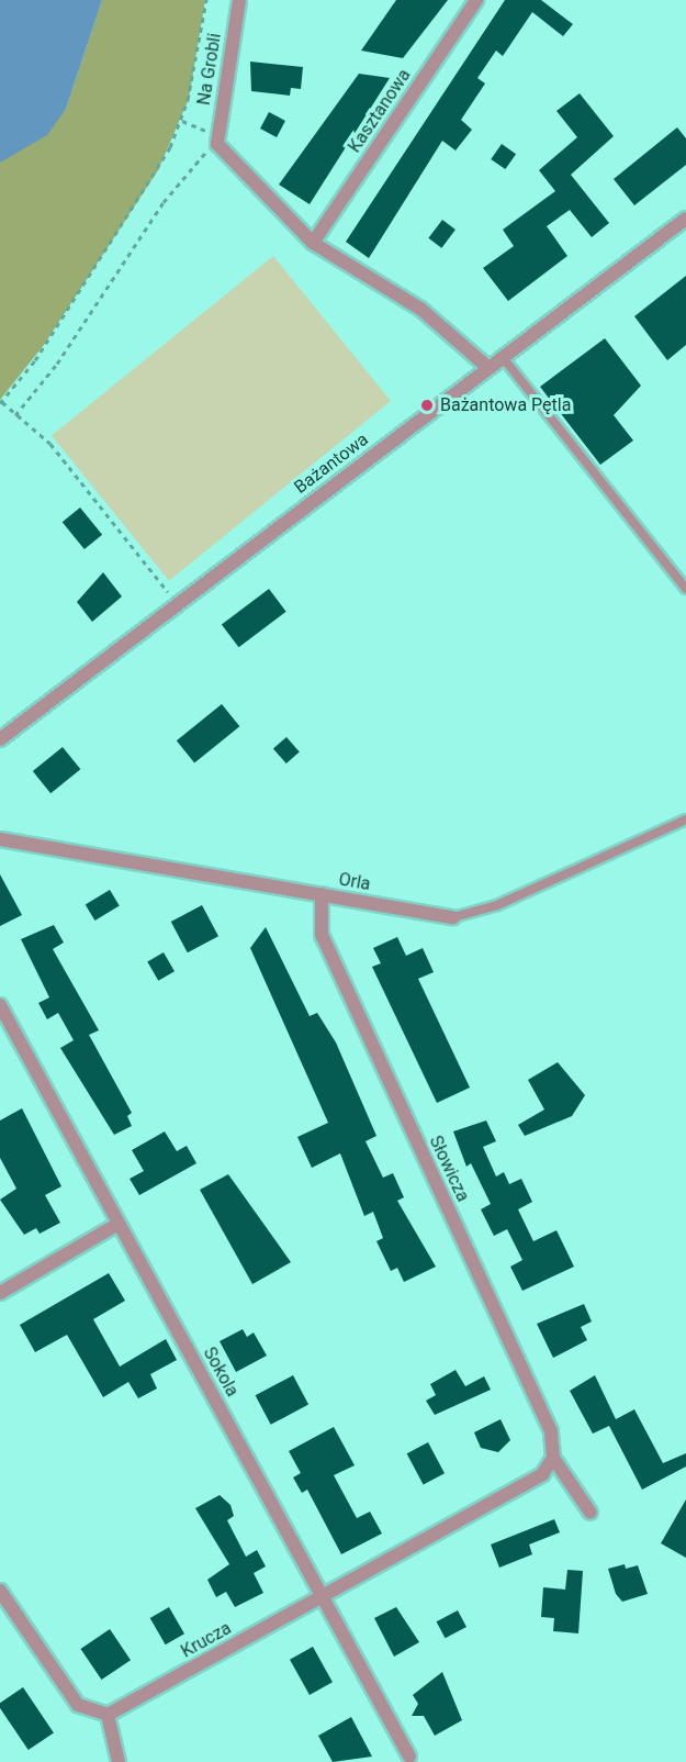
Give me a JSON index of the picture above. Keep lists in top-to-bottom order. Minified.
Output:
{"streets":{"street":["Na Grobli","Kasztanowa","Bażantowa","Orla","Słowicza","Sokola","Krucza"]},"crossings":[["Orla","Słowicza"],["Sokola","Krucza"]],"places":["Bażantowa Pętla"]}
